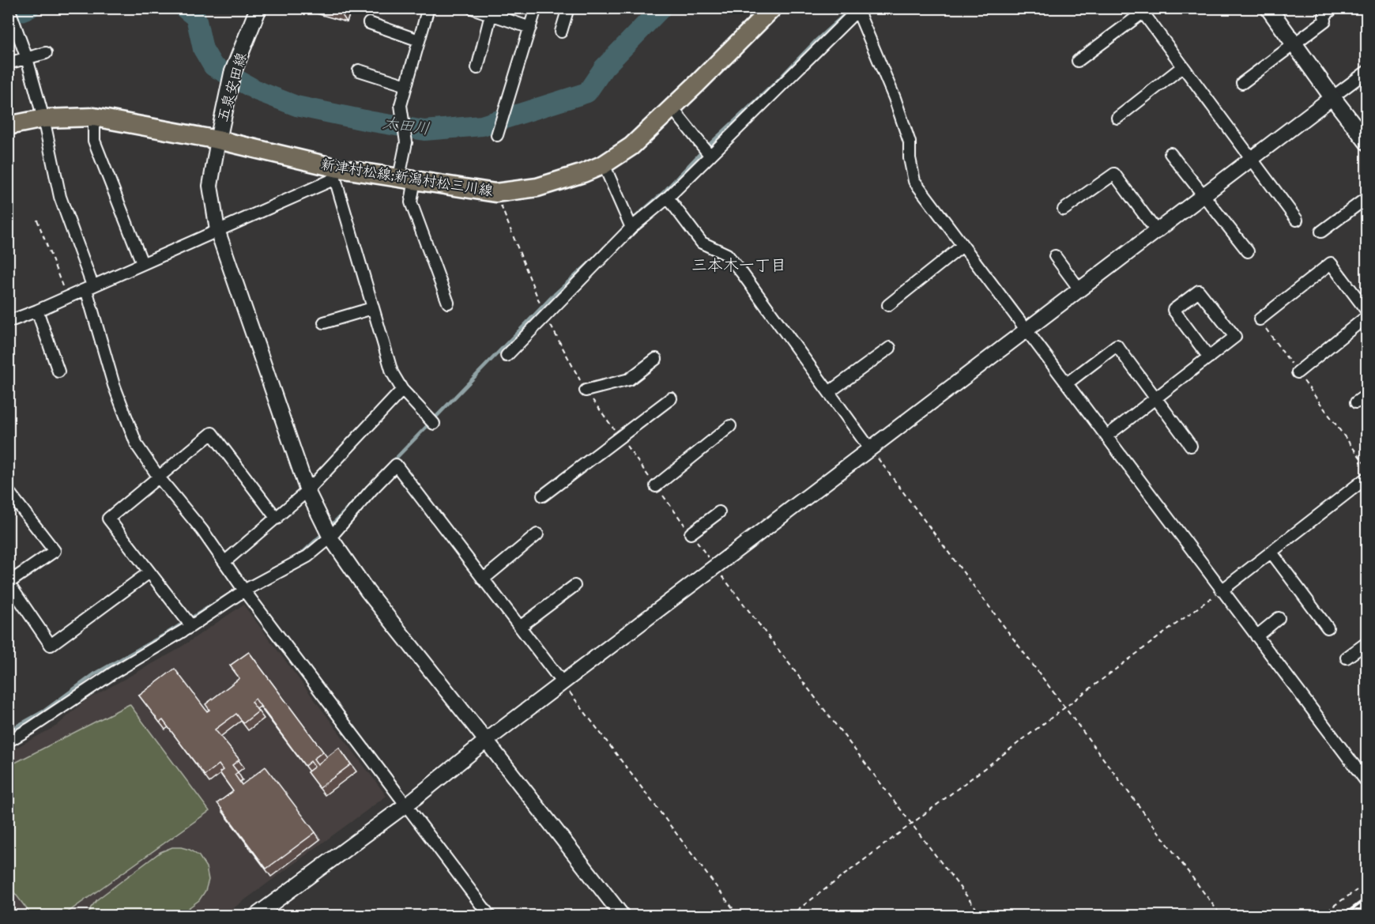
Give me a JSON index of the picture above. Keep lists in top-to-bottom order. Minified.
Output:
{"streets":{"main road":["五泉安田線","新津村松線;新潟村松三川線"]},"crossings":[["五泉安田線","新津村松線;新潟村松三川線"]],"districts":["三本木一丁目"],"water":["太田川"]}
